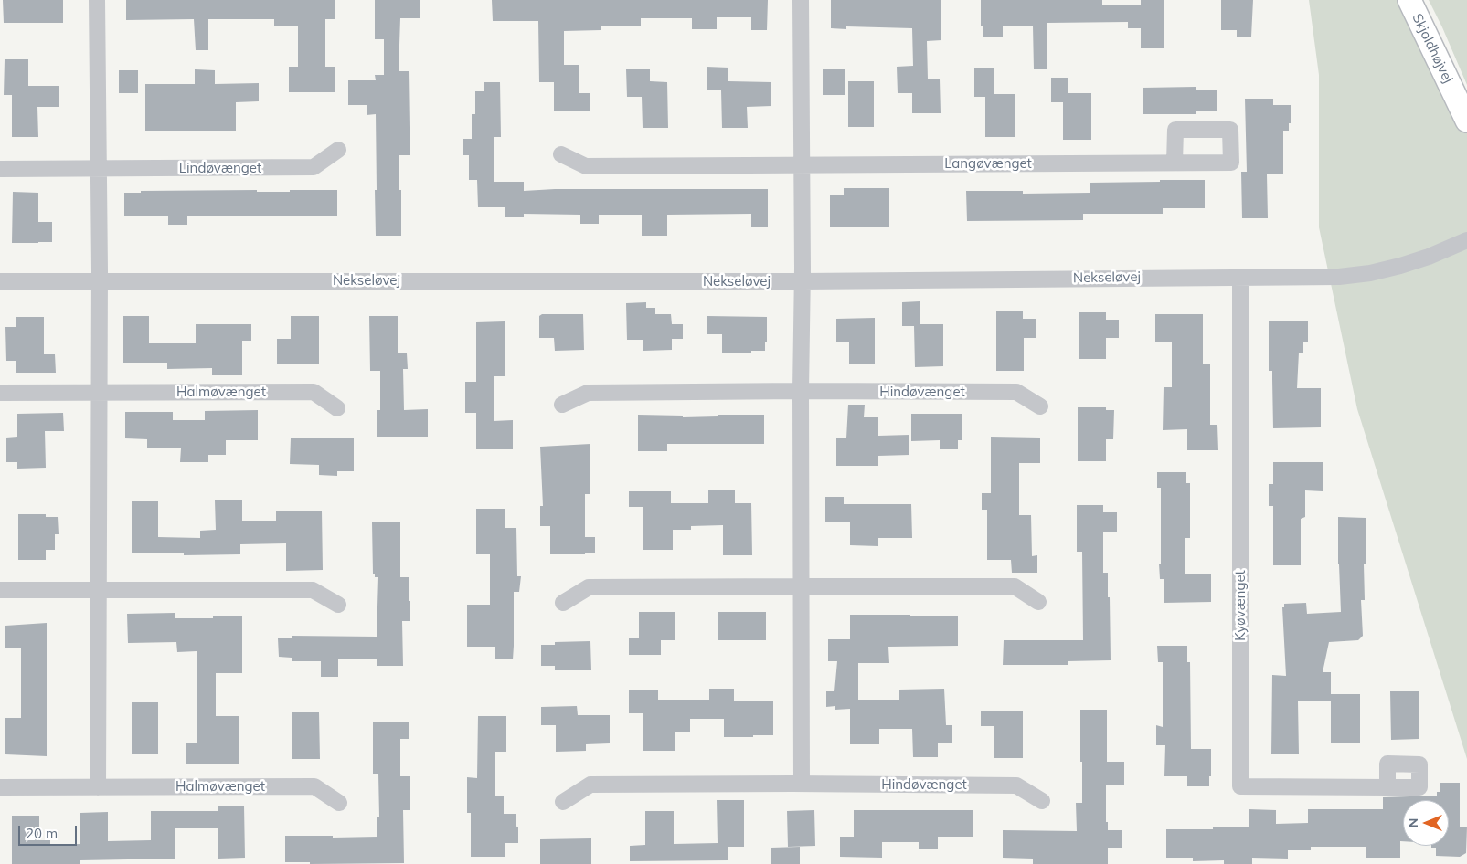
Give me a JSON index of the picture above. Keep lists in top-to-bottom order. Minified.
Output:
{"streets":{"street":["Skjoldhøjvej","Langøvænget","Lindøvænget","Nekseløvej","Halmøvænget","Hindøvænget","Kyøvænget"]},"crossings":[["Nekseløvej","Kyøvænget"]],"scale_bar":"20 m","north":"left"}
